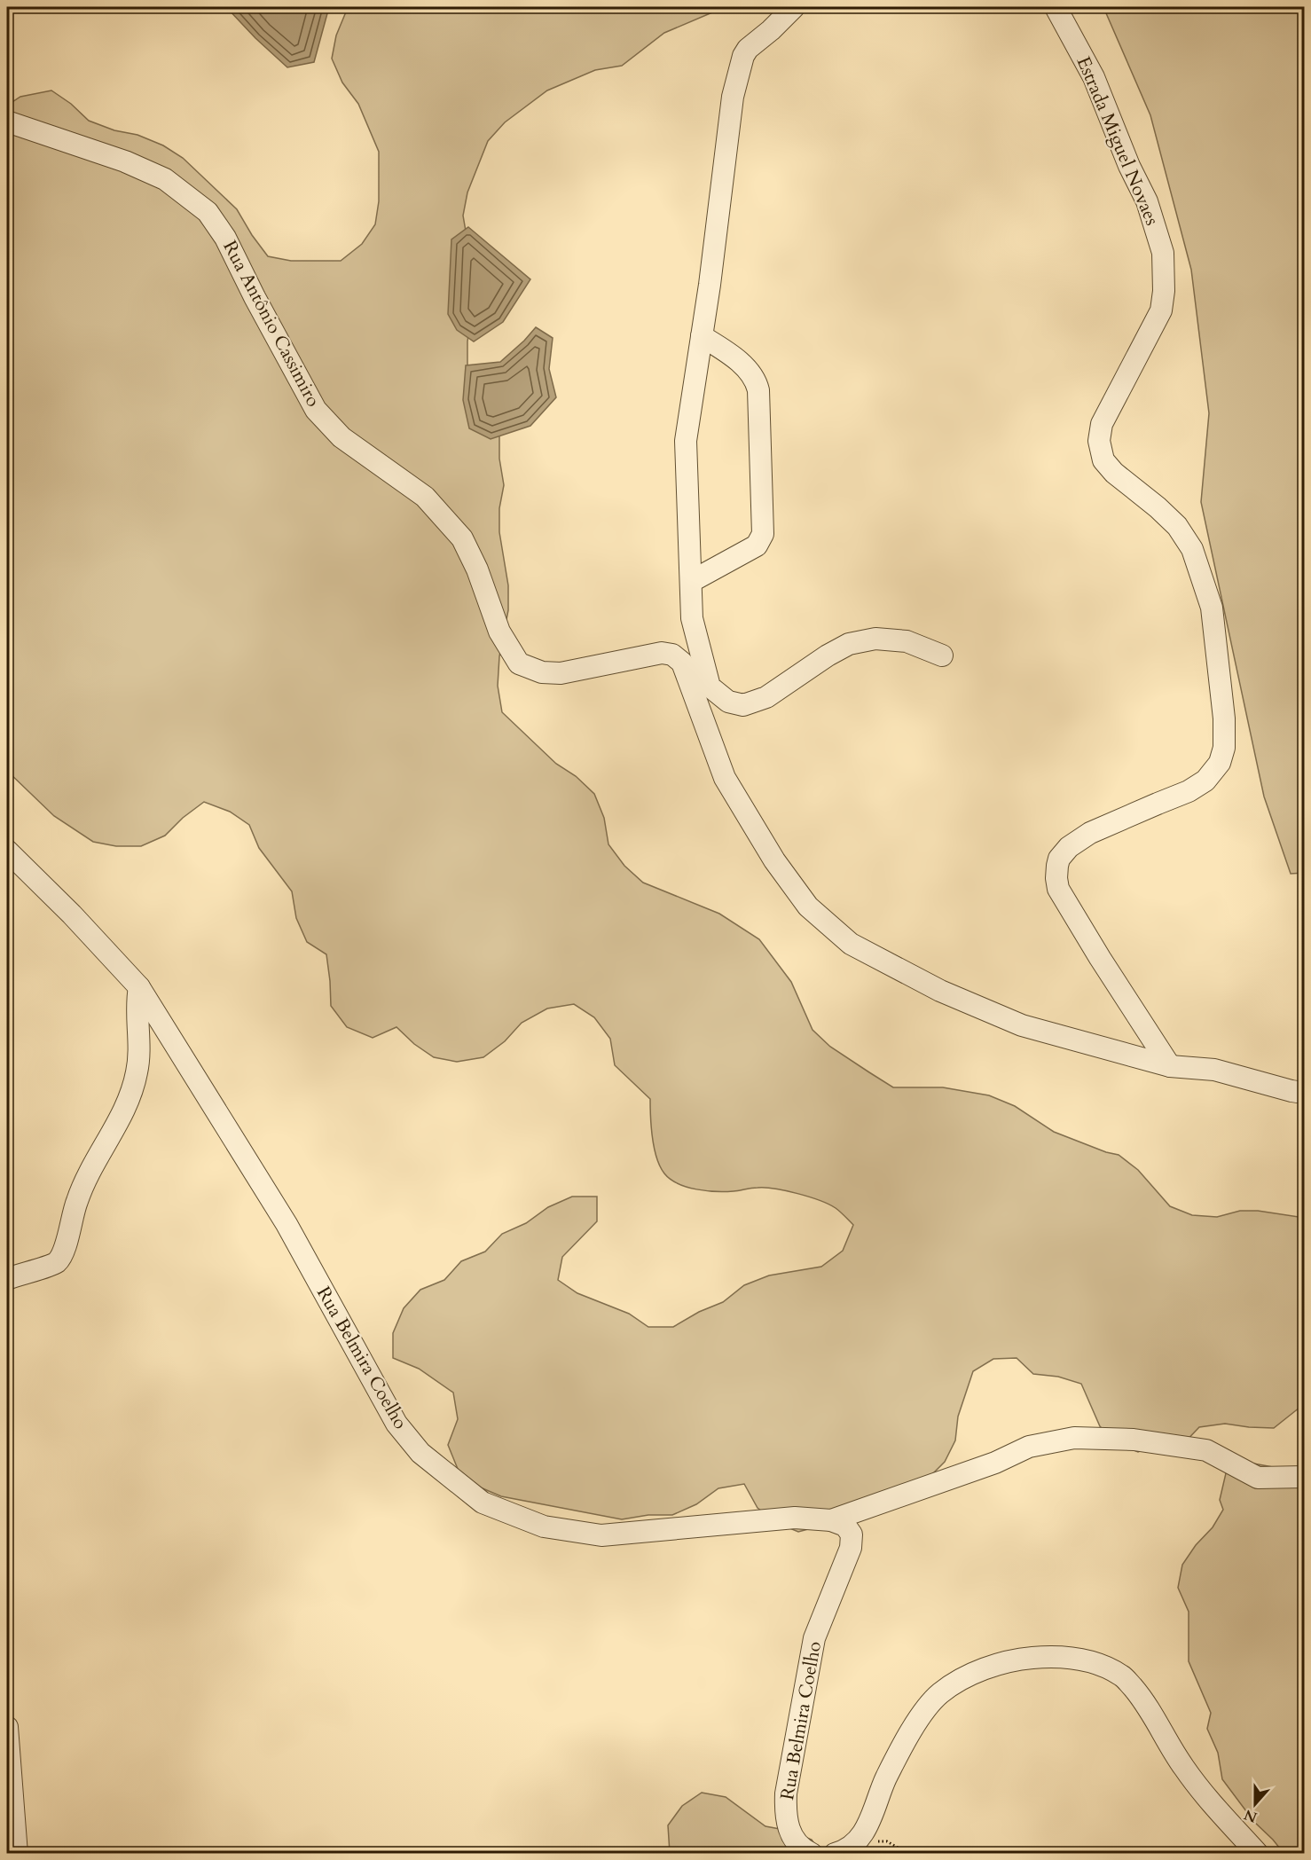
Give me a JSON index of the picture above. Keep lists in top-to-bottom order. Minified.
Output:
{"streets":{"street":["Estrada Miguel Novaes","Rua Antônio Cassimiro","Rua Belmira Coelho"]},"north":"bottom"}
